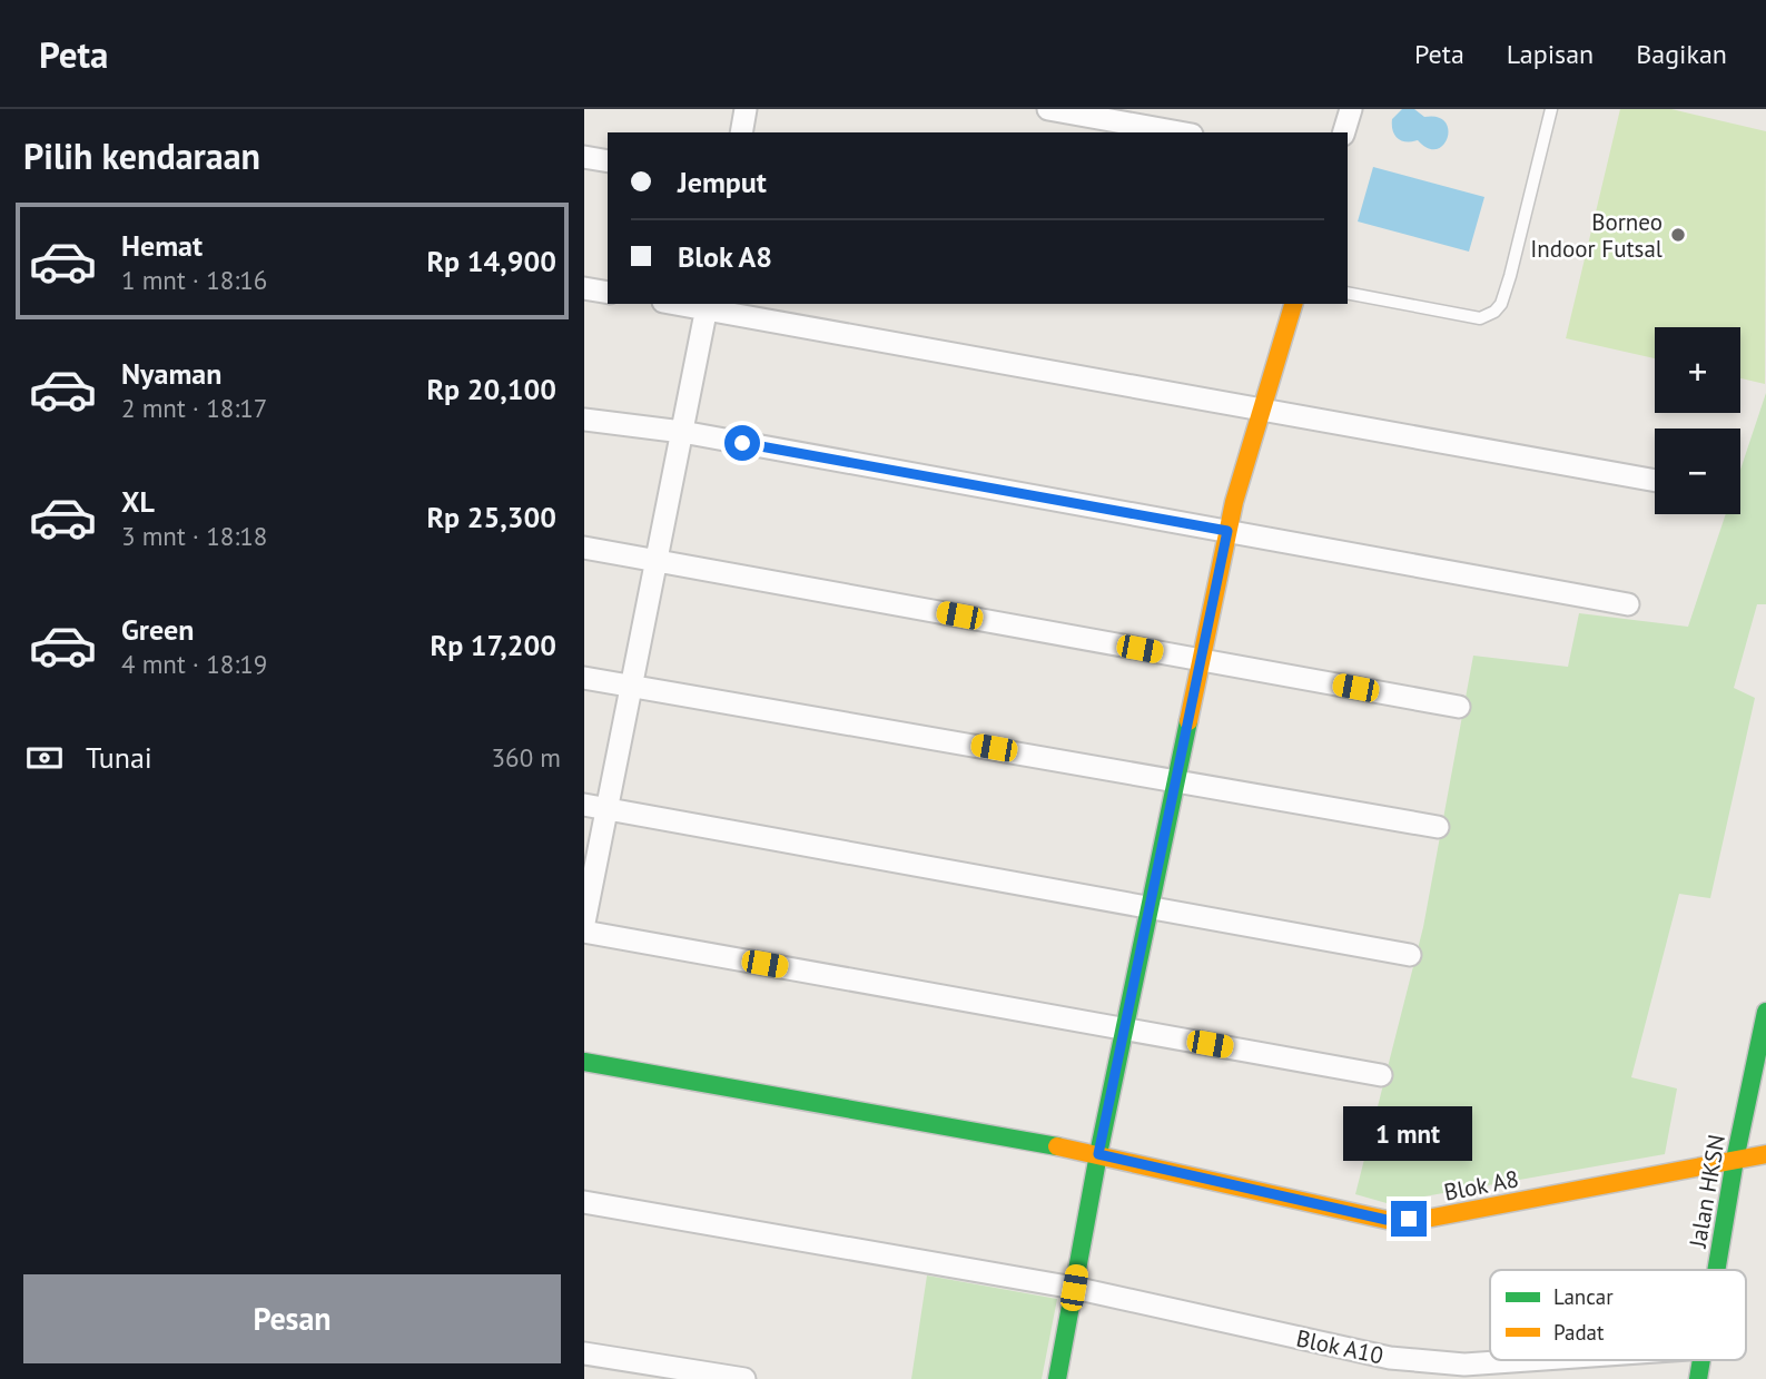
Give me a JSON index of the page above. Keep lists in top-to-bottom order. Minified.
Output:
{"streets":{"street":["Blok A8","Jalan HKSN","Blok A10"]},"crossings":[["Blok A8","Jalan HKSN"]],"places":["Borneo Indoor Futsal"],"legend":["Lancar","Padat"],"page":{"header":"Peta","nav":["Peta","Lapisan","Bagikan"],"heading":"Pilih kendaraan","banner":["Jemput","Blok A8"],"list":[{"name":"Hemat","note":"1 mnt · 18:16","value":"Rp 14,900"},{"name":"Nyaman","note":"2 mnt · 18:17","value":"Rp 20,100"},{"name":"XL","note":"3 mnt · 18:18","value":"Rp 25,300"},{"name":"Green","note":"4 mnt · 18:19","value":"Rp 17,200"}],"map_buttons":["+","−"],"pay":["Tunai","360 m"],"bubble":"1 mnt","buttons":"Pesan"}}
